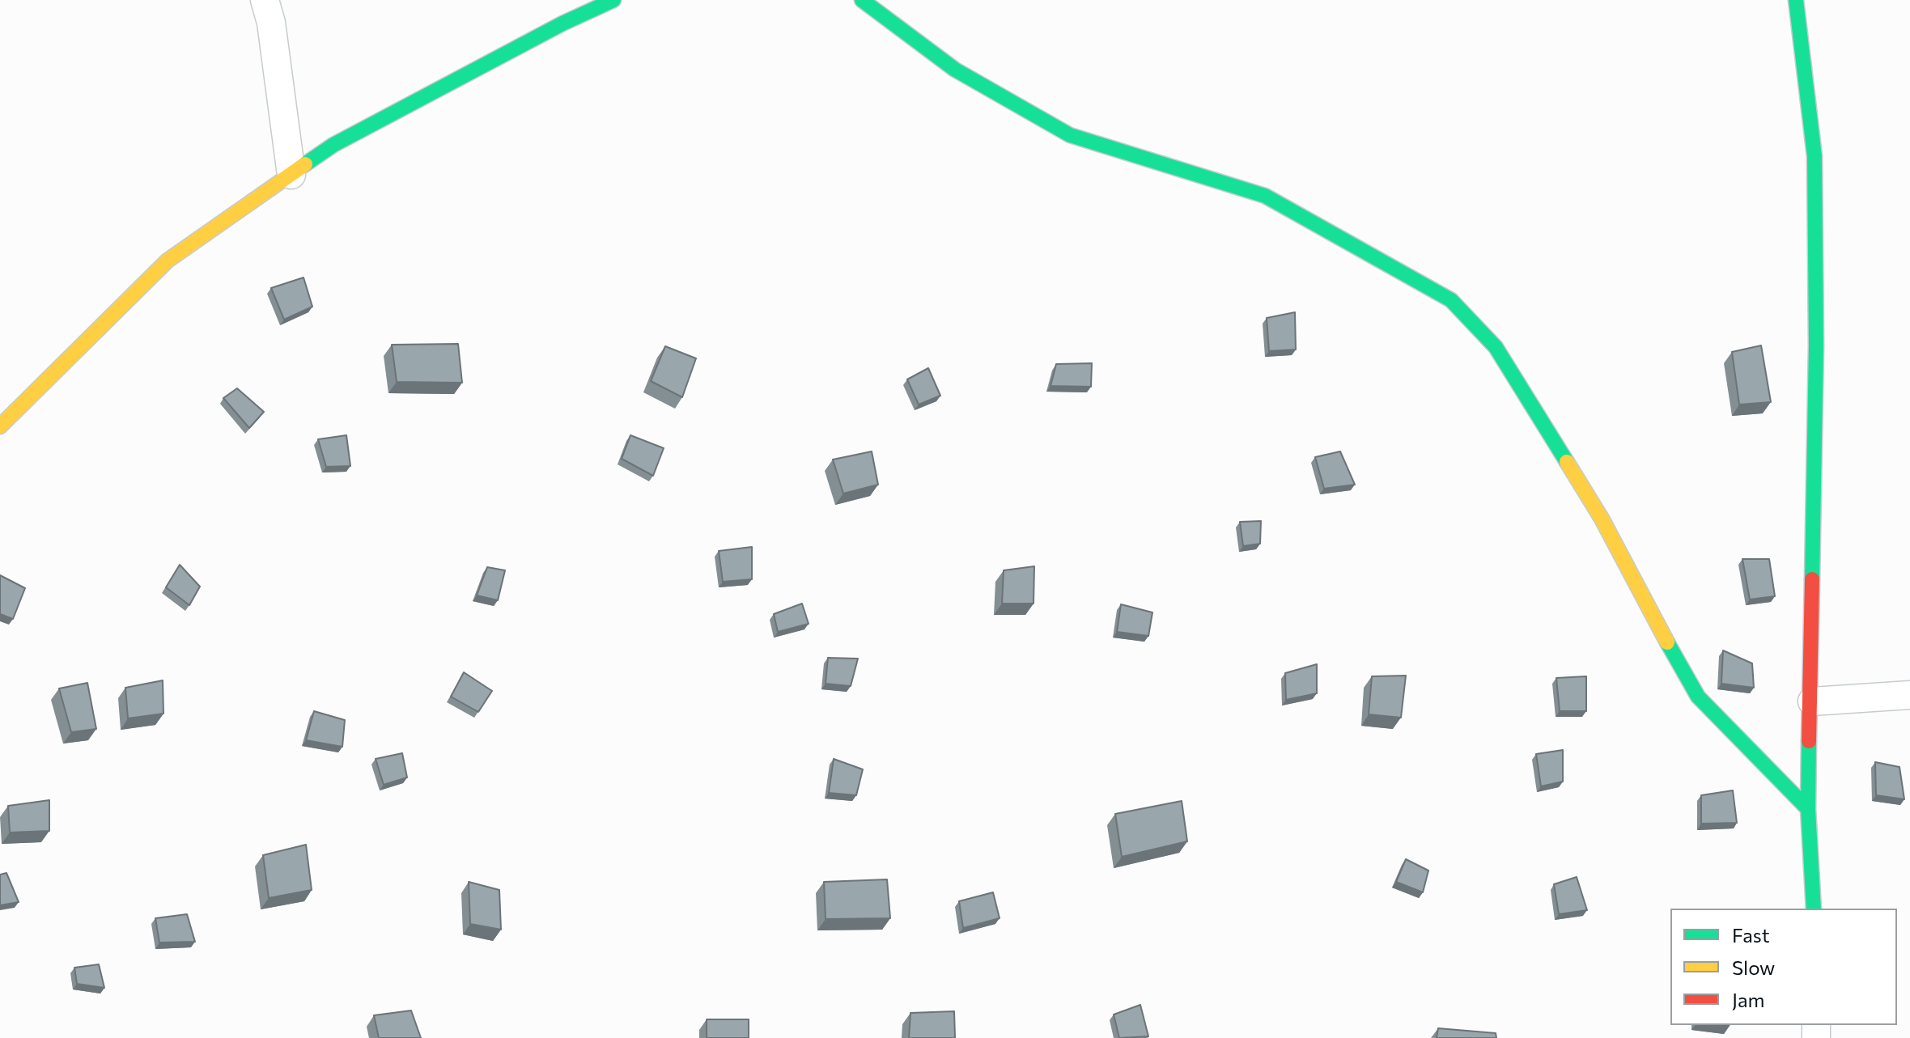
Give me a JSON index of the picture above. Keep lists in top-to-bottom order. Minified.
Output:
{"legend":["Fast","Slow","Jam"]}
